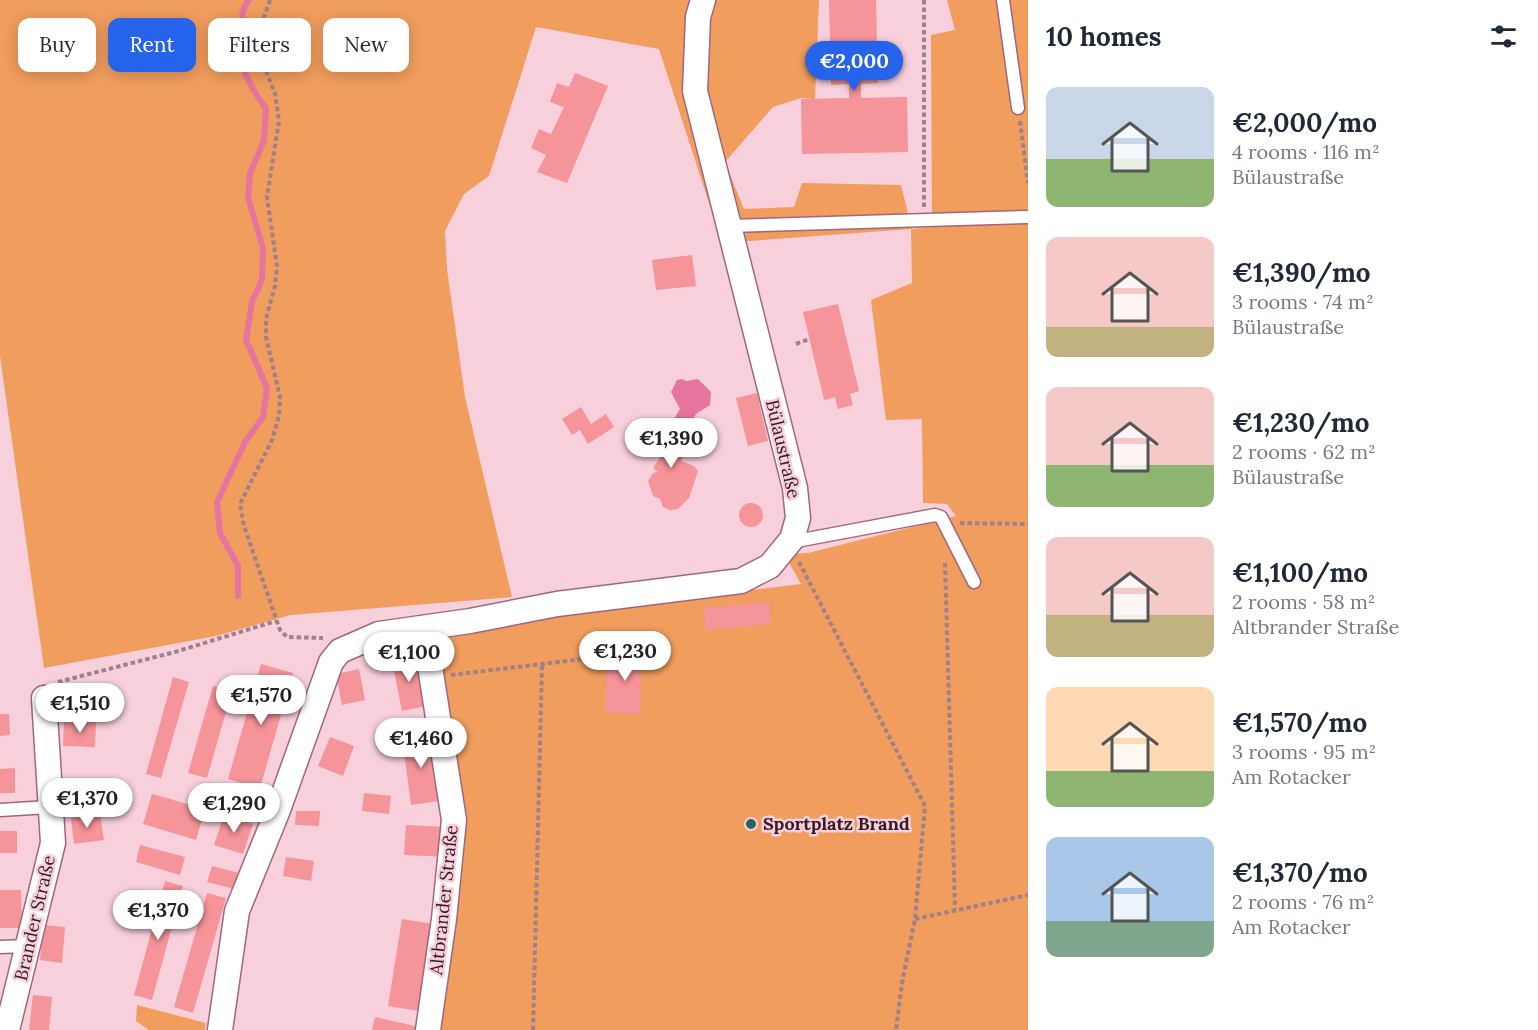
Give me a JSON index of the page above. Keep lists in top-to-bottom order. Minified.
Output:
{"streets":{"street":["Bülaustraße","Altbrander Straße","Brander Straße"]},"crossings":[["Bülaustraße","Altbrander Straße"]],"places":["Sportplatz Brand"],"page":{"heading":"10 homes","chip":["Buy","Rent","Filters","New"],"price":["€2,000","€1,390","€1,230","€1,100","€1,570","€1,510","€1,460","€1,370","€1,290","€1,370"],"list":[{"name":"€2,000/mo","note":"4 rooms · 116 m² · Bülaustraße"},{"name":"€1,390/mo","note":"3 rooms · 74 m² · Bülaustraße"},{"name":"€1,230/mo","note":"2 rooms · 62 m² · Bülaustraße"},{"name":"€1,100/mo","note":"2 rooms · 58 m² · Altbrander Straße"},{"name":"€1,570/mo","note":"3 rooms · 95 m² · Am Rotacker"},{"name":"€1,370/mo","note":"2 rooms · 76 m² · Am Rotacker"}]}}
